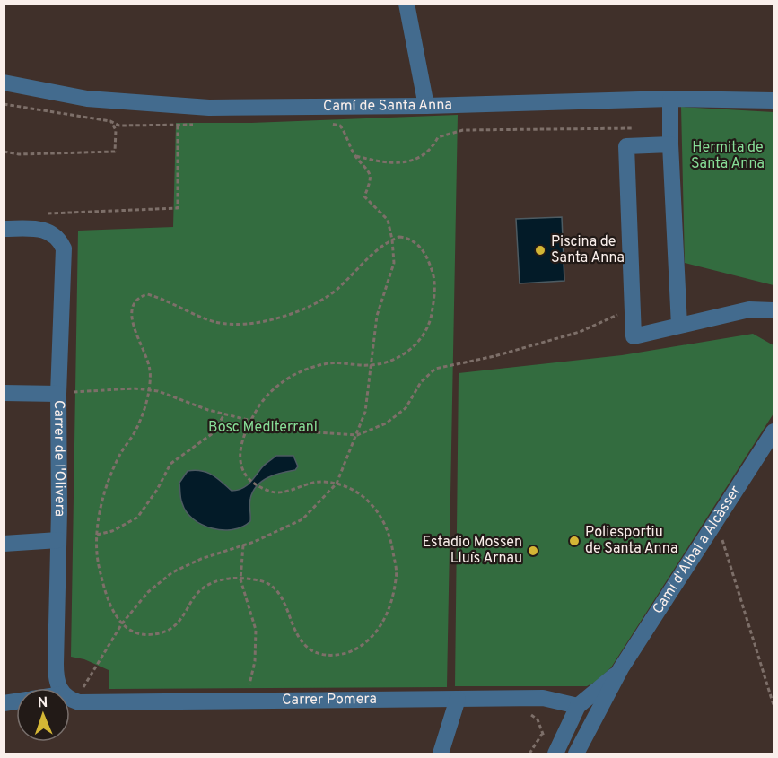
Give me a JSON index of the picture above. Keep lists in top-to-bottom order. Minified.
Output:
{"streets":{"street":["Camí de Santa Anna","Carrer de l'Olivera","Camí d'Albal a Alcàsser","Carrer Pomera"]},"crossings":[["Camí d'Albal a Alcàsser","Carrer Pomera"]],"parks":["Hermita de Santa Anna","Bosc Mediterrani"],"places":["Piscina de Santa Anna","Poliesportiu de Santa Anna","Estadio Mossen Lluís Arnau"],"north":"top"}
